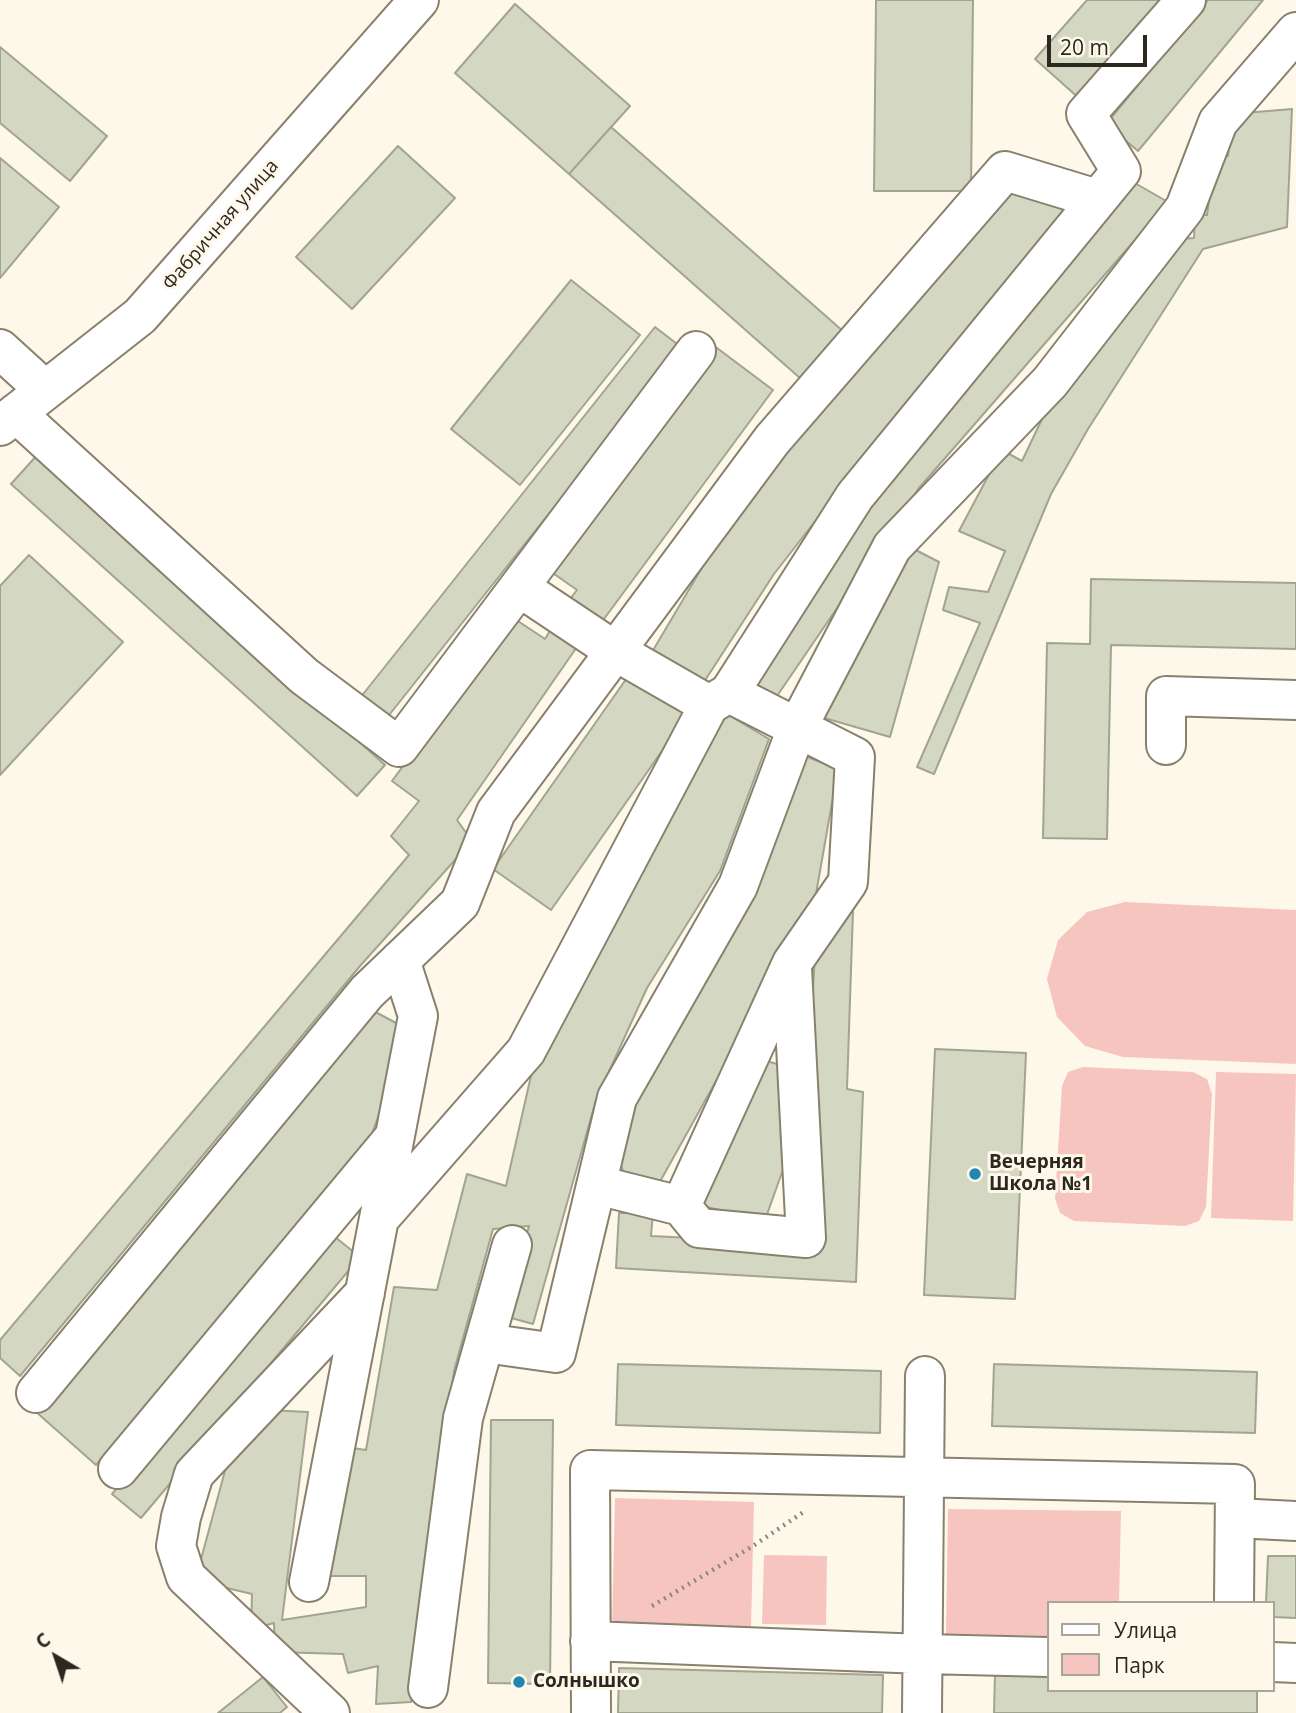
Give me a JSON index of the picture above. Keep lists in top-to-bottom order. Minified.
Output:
{"streets":{"street":["Фабричная улица"]},"places":["Вечерняя Школа №1","Солнышко"],"legend":["Улица","Парк"],"scale_bar":"20 m","north":"top left"}
